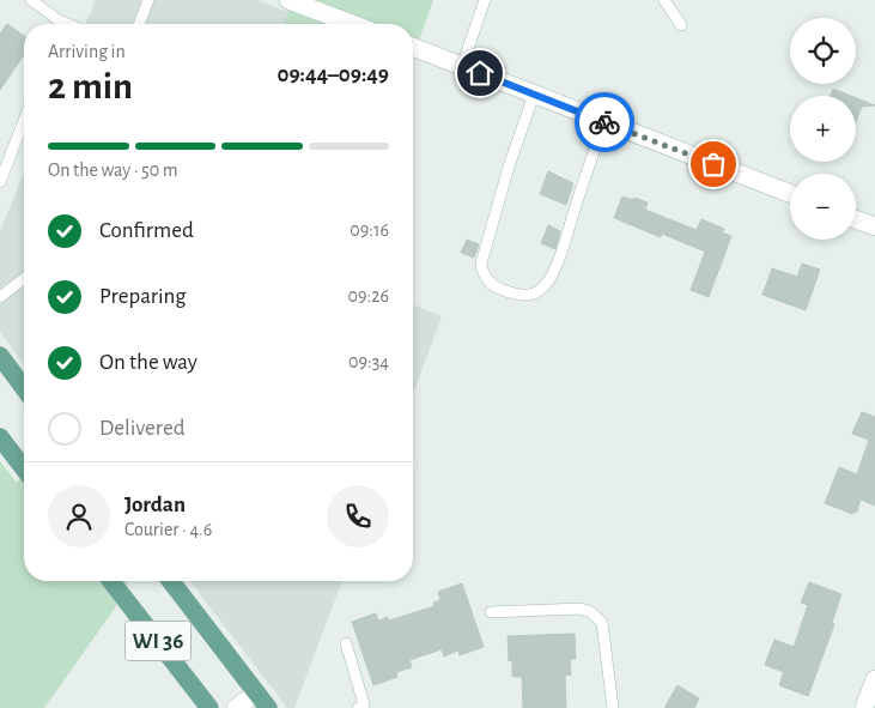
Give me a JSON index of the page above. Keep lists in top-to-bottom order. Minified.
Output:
{"streets":{"main road":["WI 36"]},"page":{"map_buttons":["+","−"],"heading":["2 min","Arriving in","09:44–09:49"],"panel":["Jordan","Courier · 4.6"],"bar":"On the way · 50 m","list":[["Confirmed","09:16"],["Preparing","09:26"],["On the way","09:34"],"Delivered"]}}
